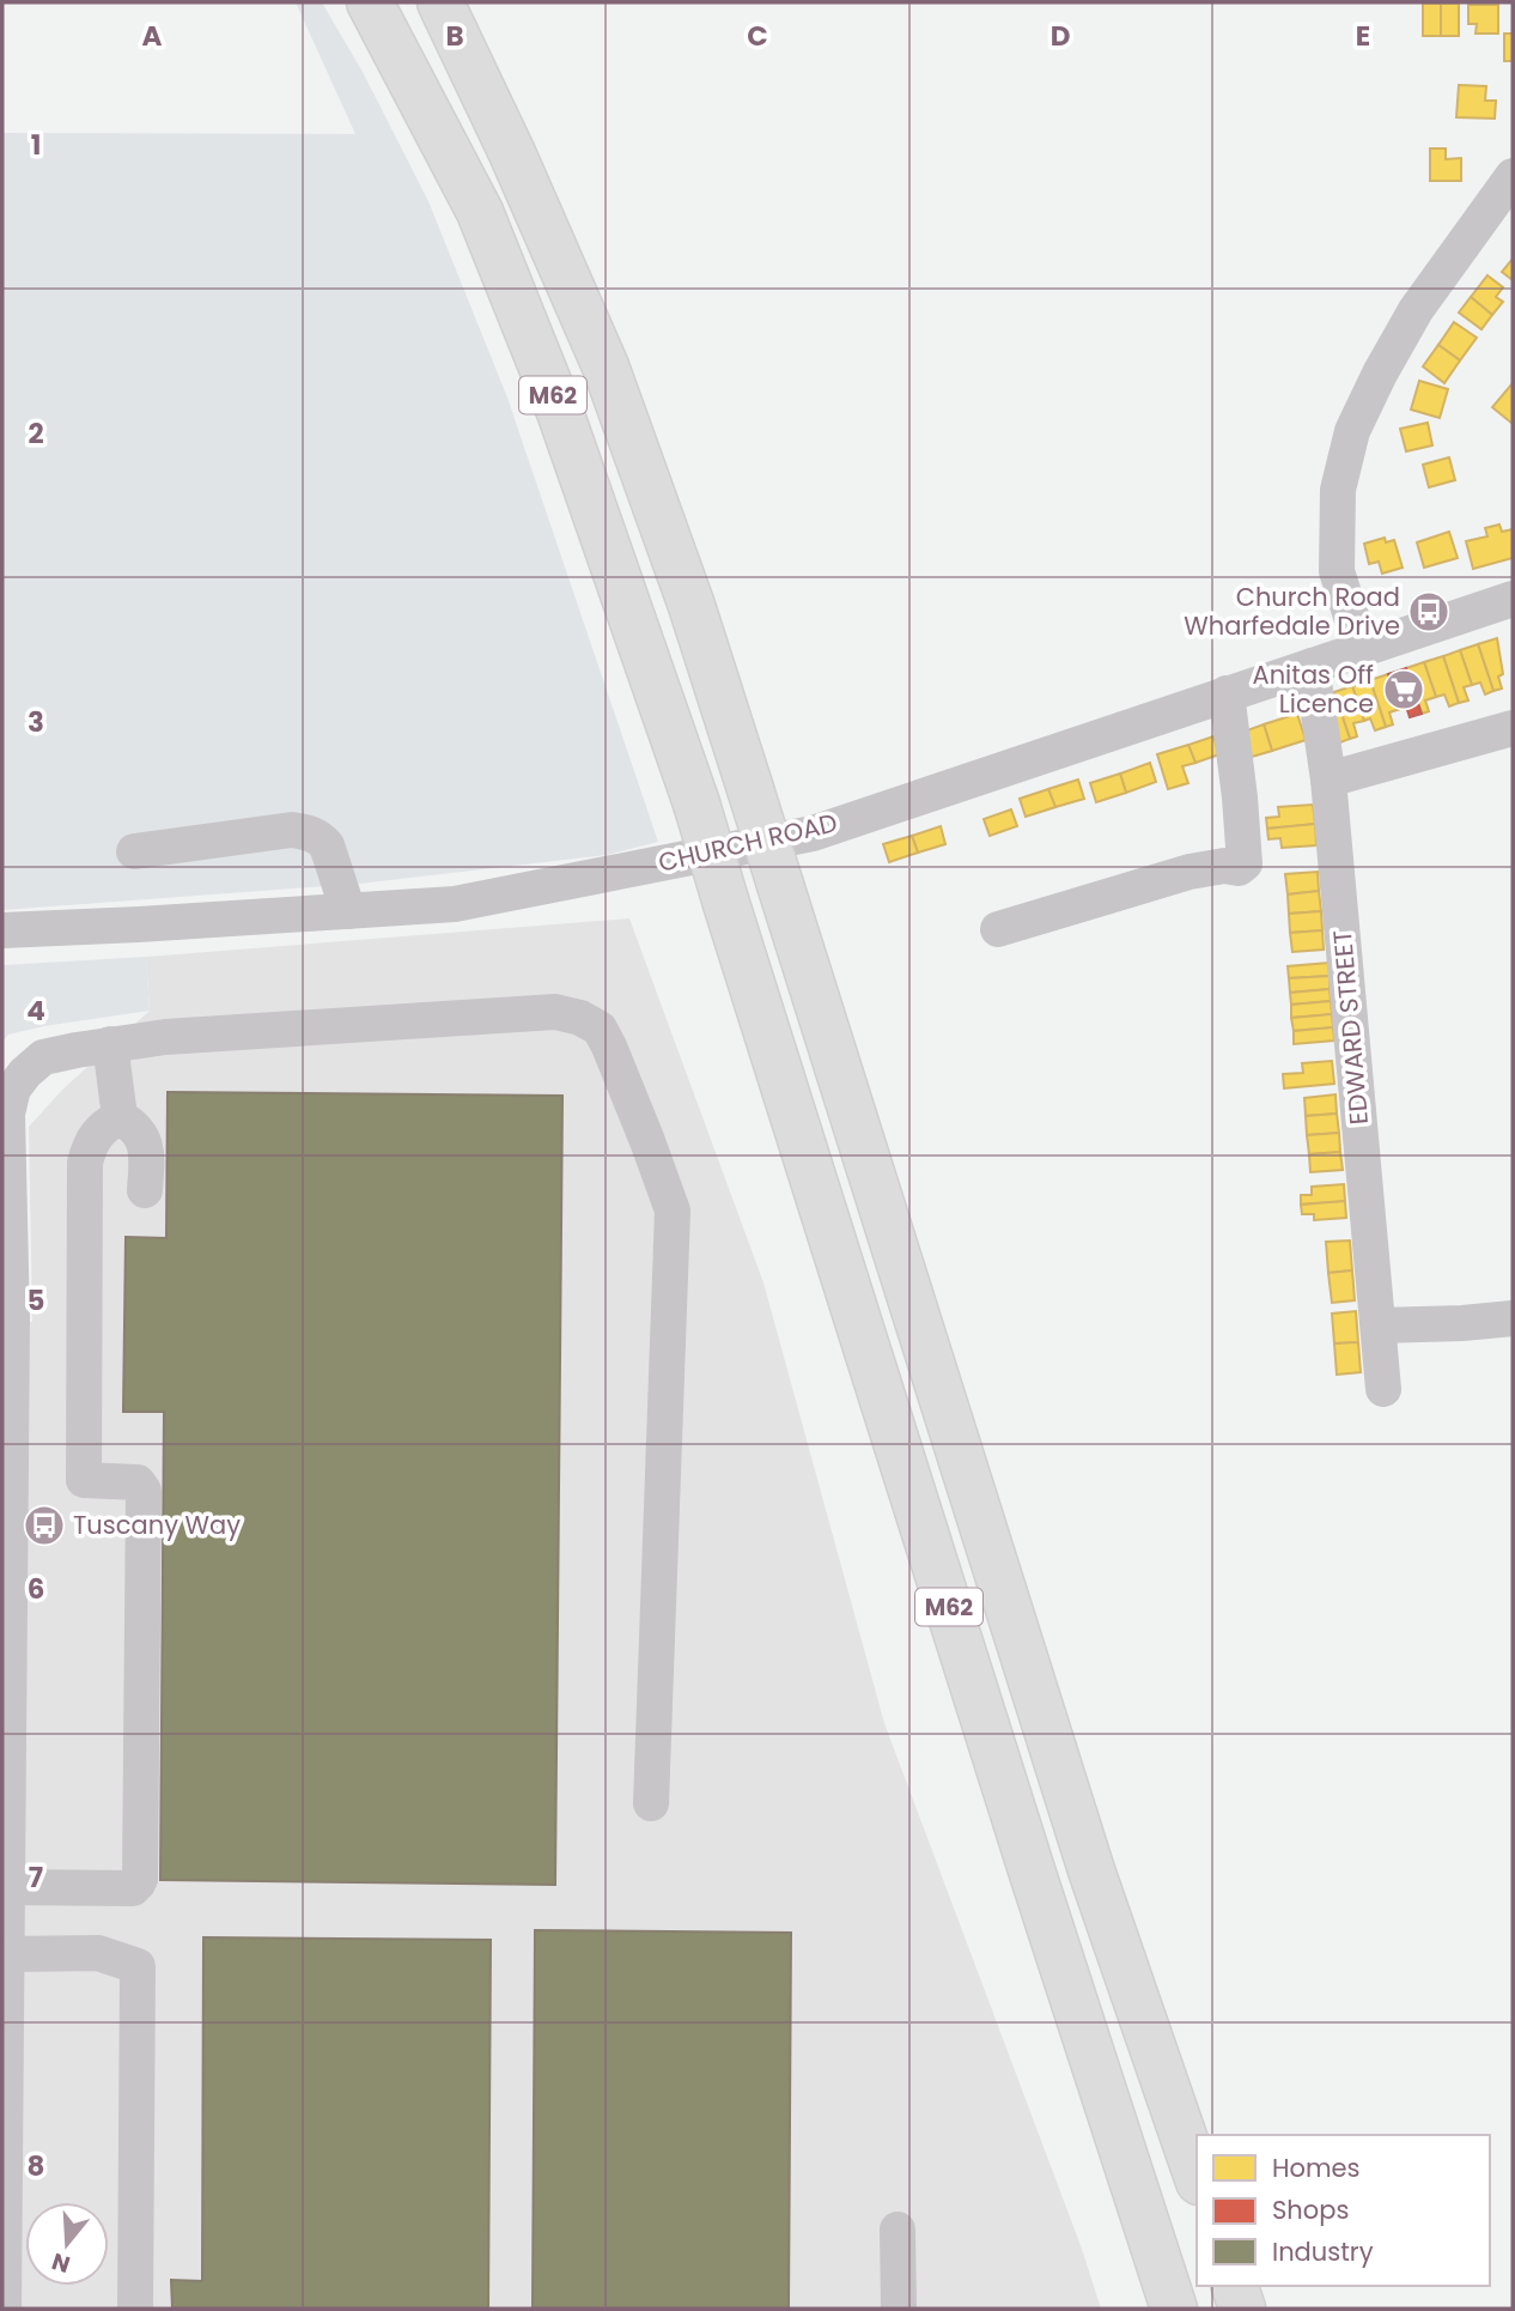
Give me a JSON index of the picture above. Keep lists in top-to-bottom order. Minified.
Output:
{"streets":{"highway":["M62"],"street":["CHURCH ROAD","EDWARD STREET"]},"crossings":[["CHURCH ROAD","EDWARD STREET"]],"places":{"bus stop":["Church Road Wharfedale Drive","Tuscany Way"],"supermarket":["Anitas Off Licence"]},"legend":["Homes","Shops","Industry"],"north":"bottom","grid":{"columns":["A","B","C","D","E"],"rows":["1","2","3","4","5","6","7","8"]}}
